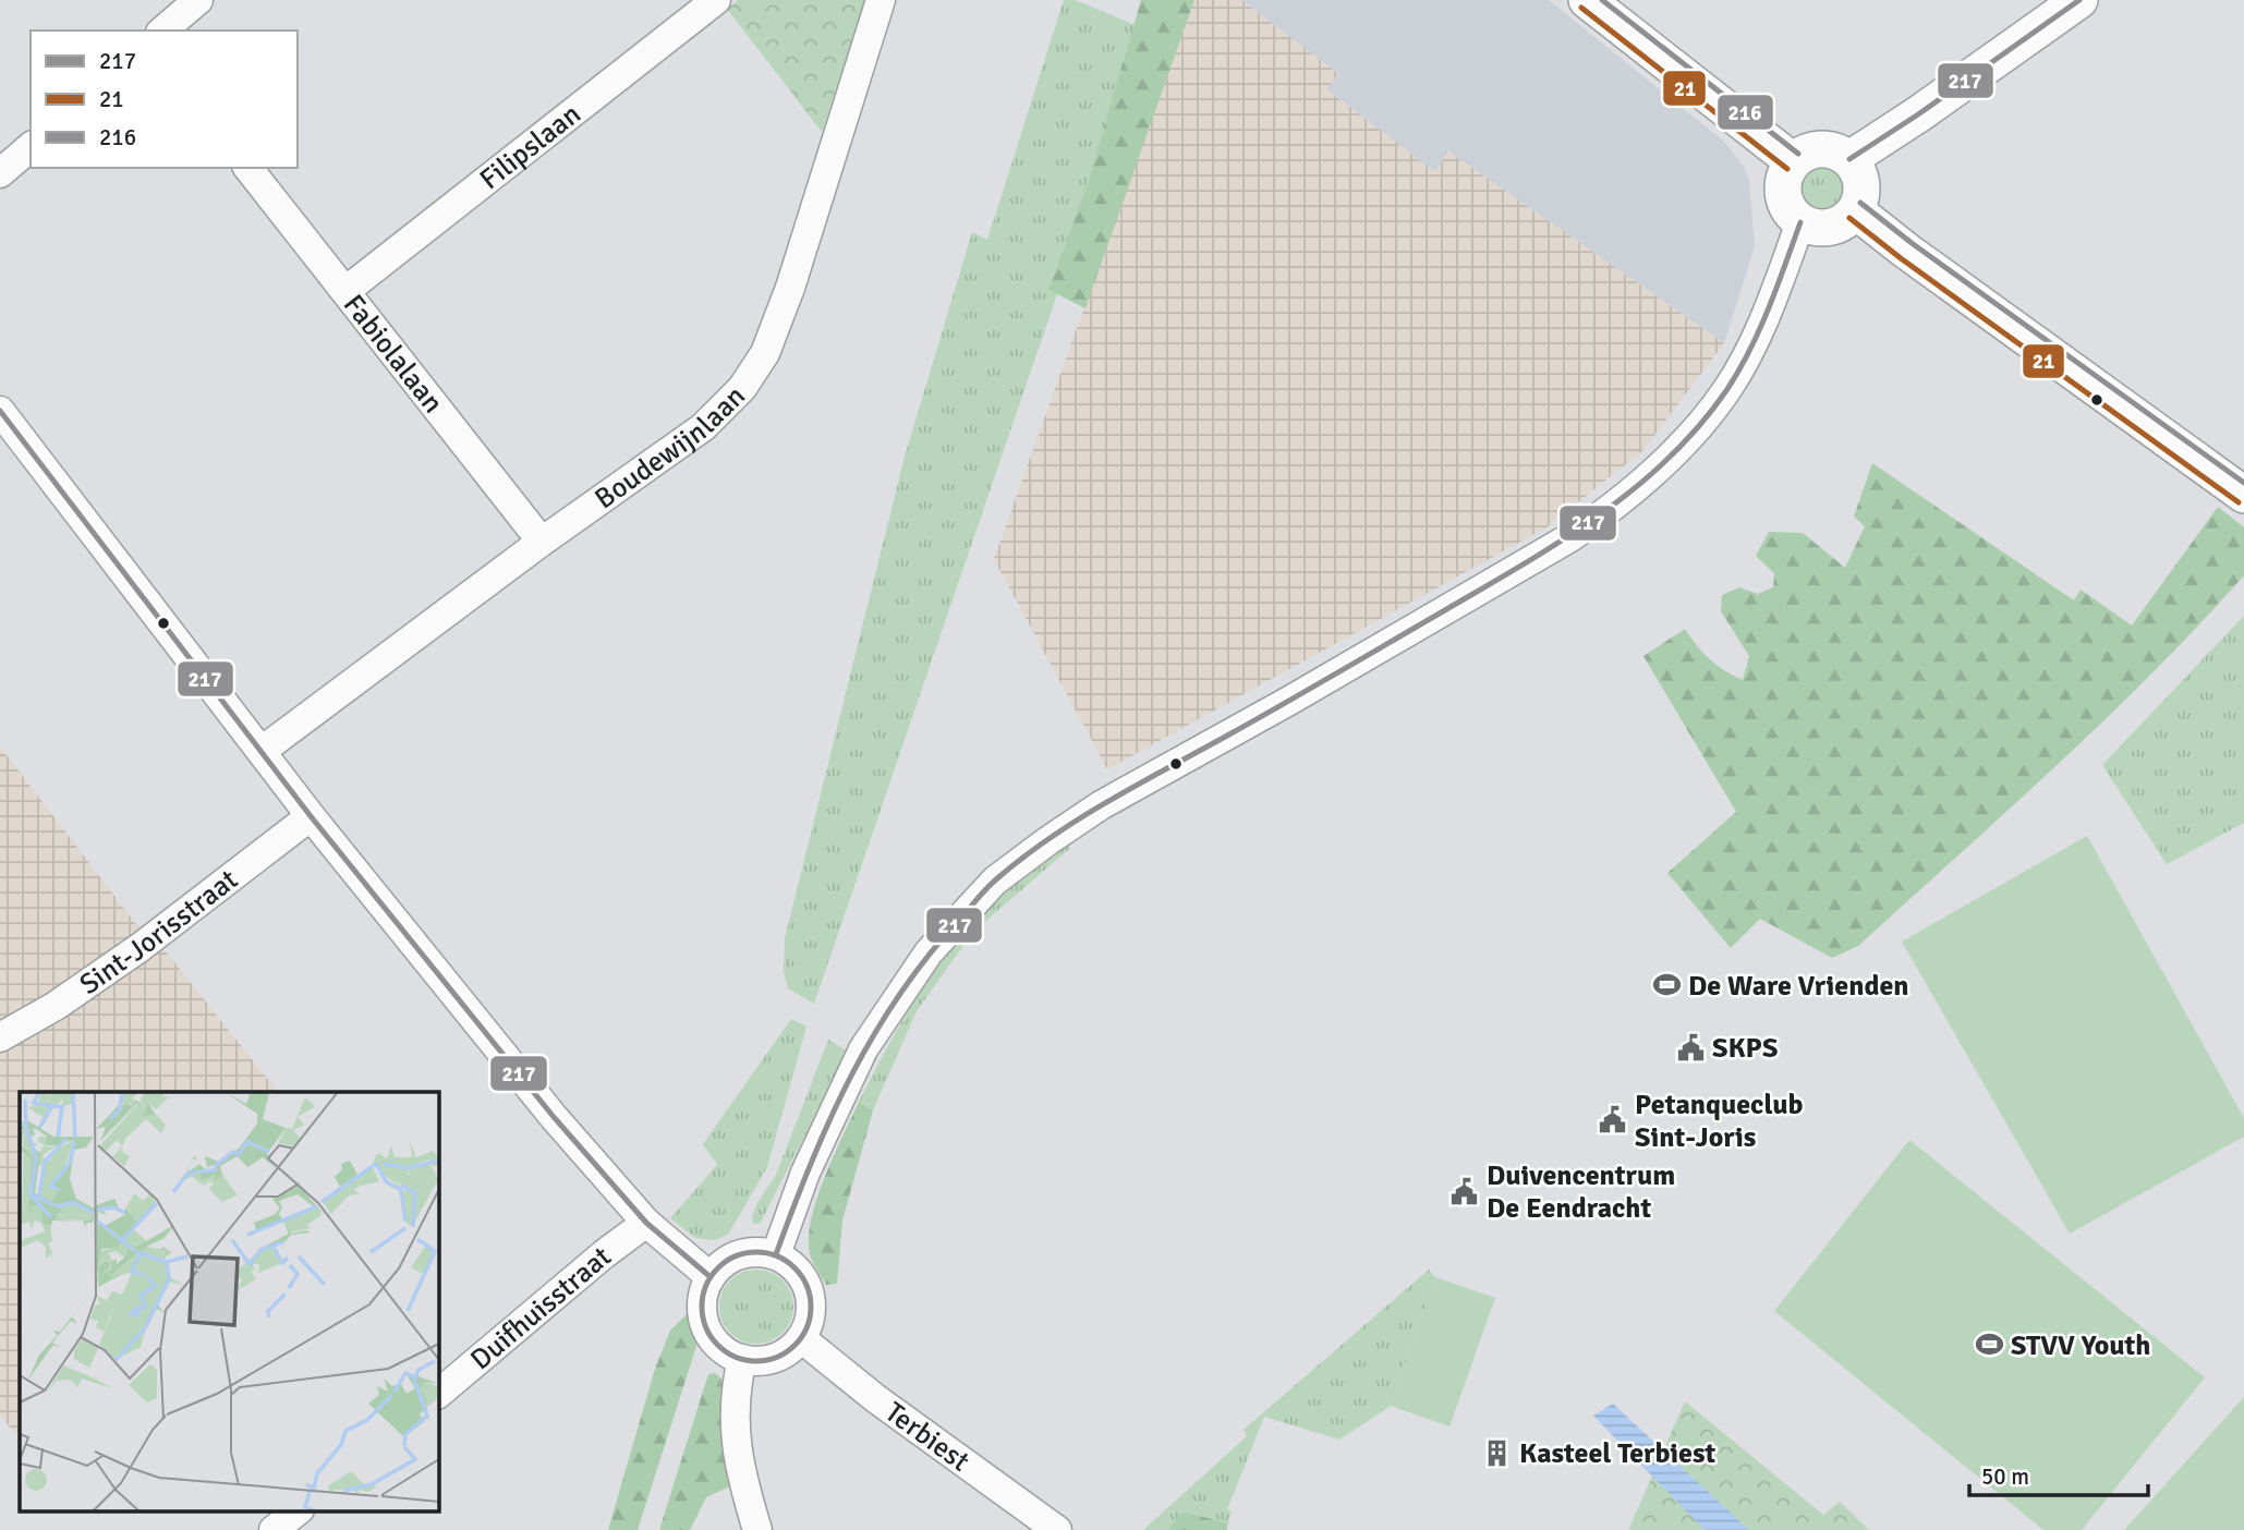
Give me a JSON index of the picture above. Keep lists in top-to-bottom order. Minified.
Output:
{"streets":{"street":["Filipslaan","Fabiolalaan","Boudewijnlaan","Sint-Jorisstraat","Duifhuisstraat","Terbiest"]},"crossings":[["Filipslaan","Fabiolalaan"],["Fabiolalaan","Boudewijnlaan"]],"places":{"sports":["De Ware Vrienden","STVV Youth"],"public building":["SKPS","Petanqueclub Sint-Joris","Duivencentrum De Eendracht"],"building":["Kasteel Terbiest"]},"lines":["transit line 217","transit line 216","transit line 21"],"legend":["217","21","216"],"scale_bar":"50 m"}
